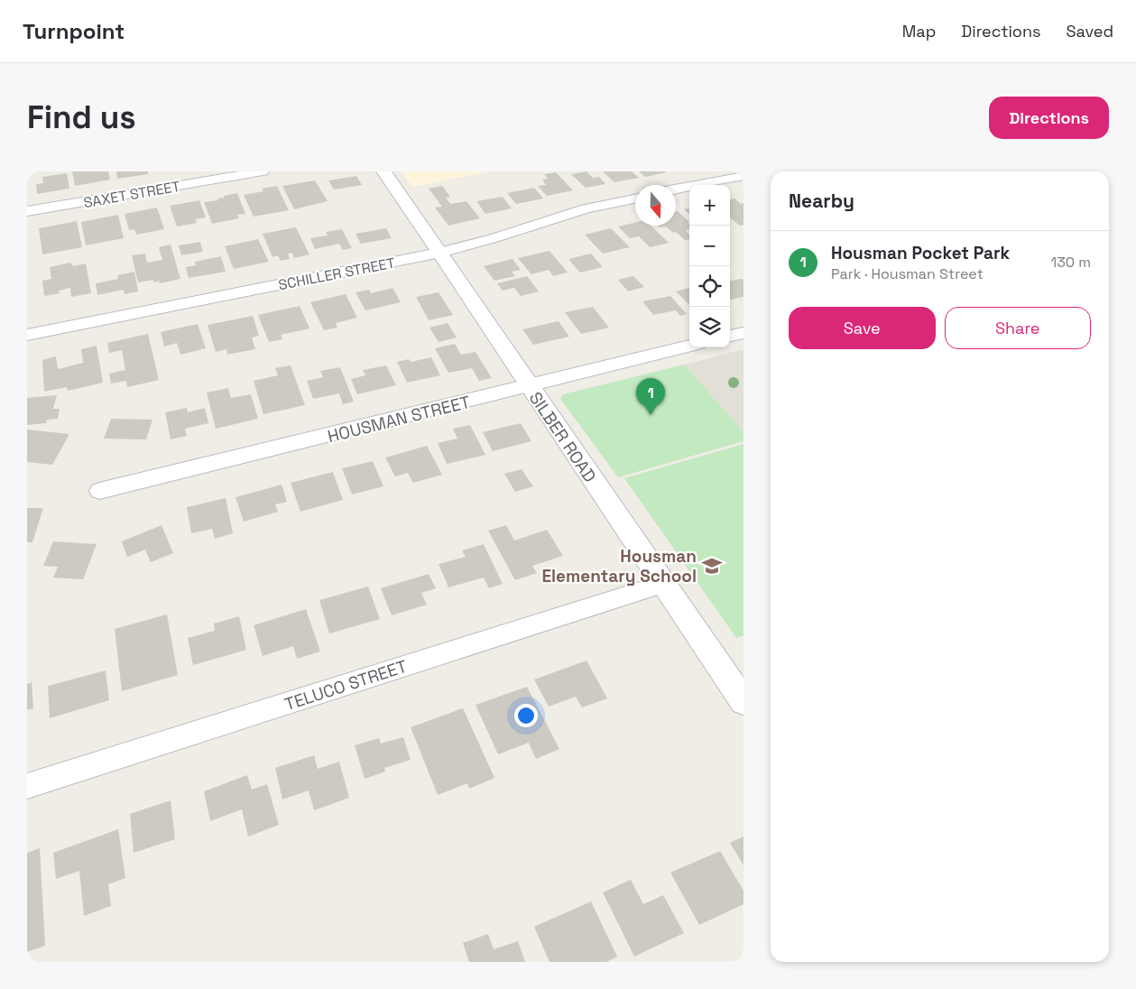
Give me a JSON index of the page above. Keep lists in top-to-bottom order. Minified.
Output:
{"streets":{"street":["SAXET STREET","SCHILLER STREET","HOUSMAN STREET","SILBER ROAD","TELUCO STREET"]},"crossings":[["SCHILLER STREET","SILBER ROAD"],["HOUSMAN STREET","SILBER ROAD"],["SILBER ROAD","TELUCO STREET"]],"places":{"school or university":["Housman Elementary School"]},"north":"bottom","page":{"header":"Turnpoint","nav":["Map","Directions","Saved"],"buttons":["Directions",["Save","Share"]],"title":"Find us","heading":"Nearby","map_buttons":["+","−"],"list":[{"mark":"1","name":"Housman Pocket Park","note":"Park · Housman Street","value":"130 m"}],"pins":"1"}}
